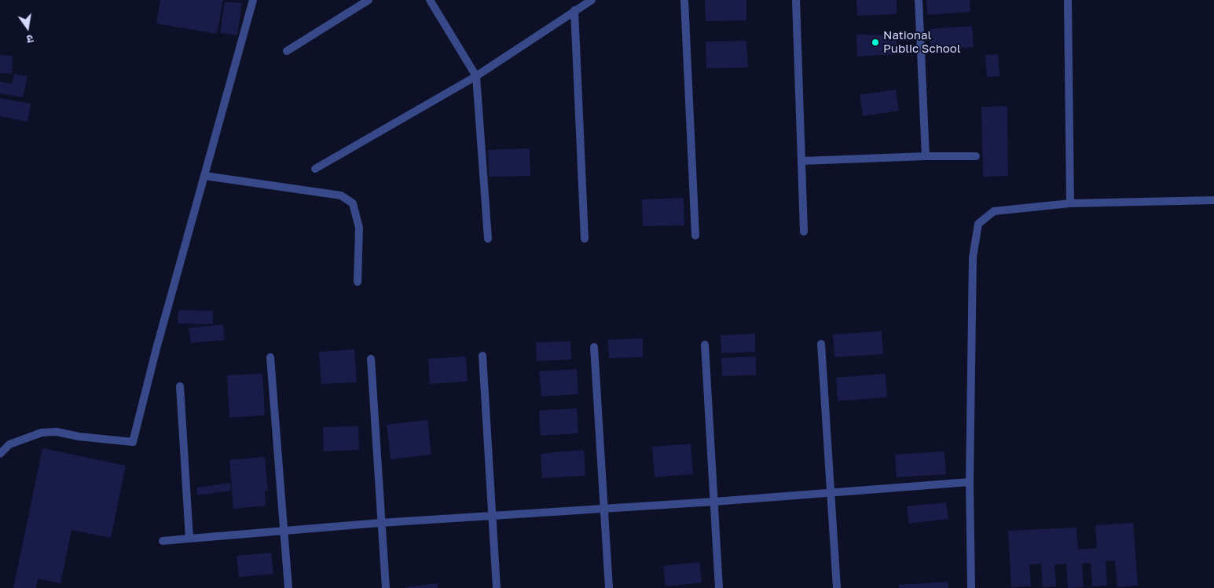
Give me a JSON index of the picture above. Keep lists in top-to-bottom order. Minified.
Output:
{"places":["National Public School"],"north":"bottom"}
